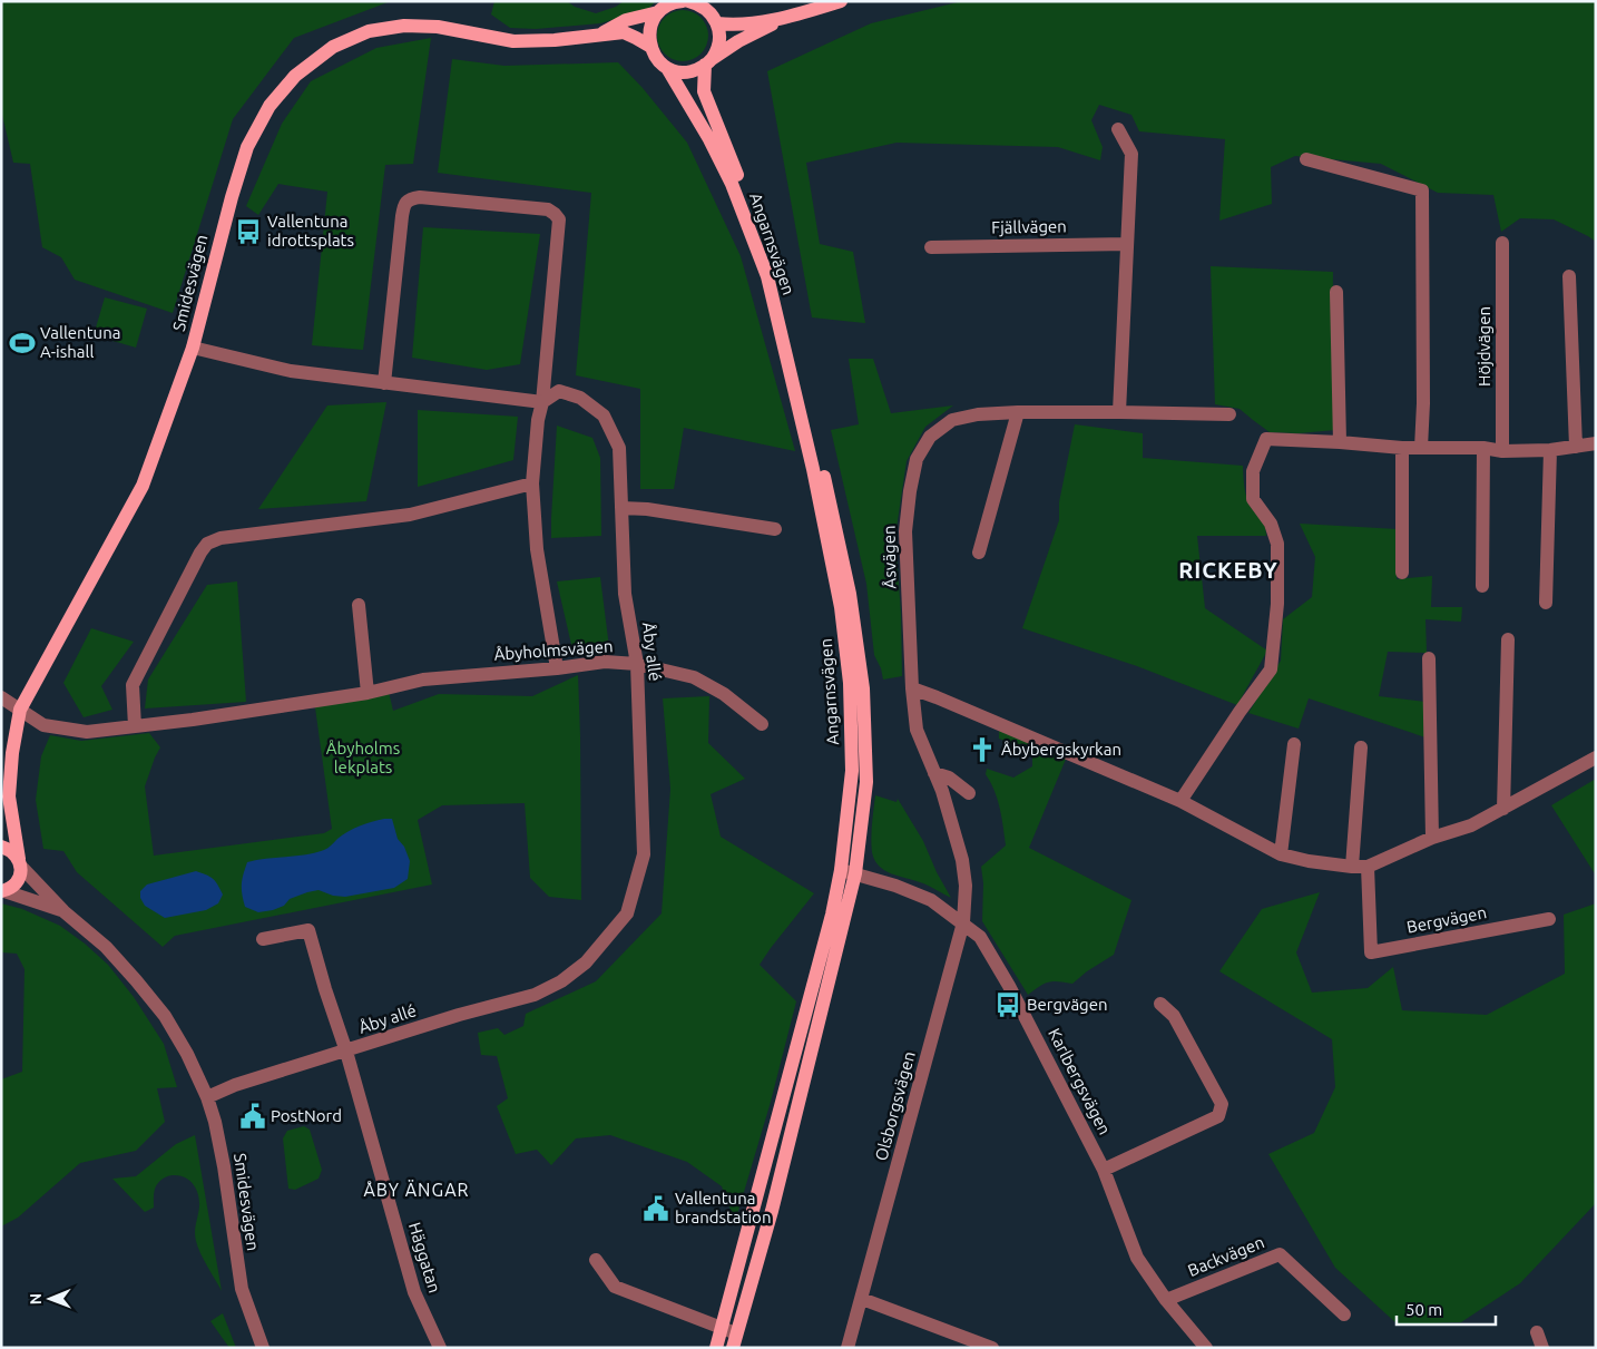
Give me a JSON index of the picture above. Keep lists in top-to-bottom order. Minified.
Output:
{"streets":{"main road":["Angarnsvägen","Smidesvägen"],"street":["Fjällvägen","Höjdvägen","Åsvägen","Åbyholmsvägen","Åby allé","Bergvägen","Karlbergsvägen","Olsborgsvägen","Backvägen","Häggatan"]},"crossings":[["Angarnsvägen","Smidesvägen"],["Angarnsvägen","Karlbergsvägen"],["Smidesvägen","Åbyholmsvägen"],["Smidesvägen","Åby allé"],["Åsvägen","Karlbergsvägen"],["Åsvägen","Olsborgsvägen"],["Åbyholmsvägen","Åby allé"],["Åby allé","Häggatan"],["Karlbergsvägen","Olsborgsvägen"],["Karlbergsvägen","Backvägen"]],"districts":["RICKEBY","ÅBY ÄNGAR"],"parks":["Åbyholms lekplats"],"places":{"bus stop":["Vallentuna idrottsplats","Bergvägen"],"sports":["Vallentuna A-ishall"],"church":["Åbybergskyrkan"],"public building":["PostNord","Vallentuna brandstation"]},"scale_bar":"50 m","north":"left"}
